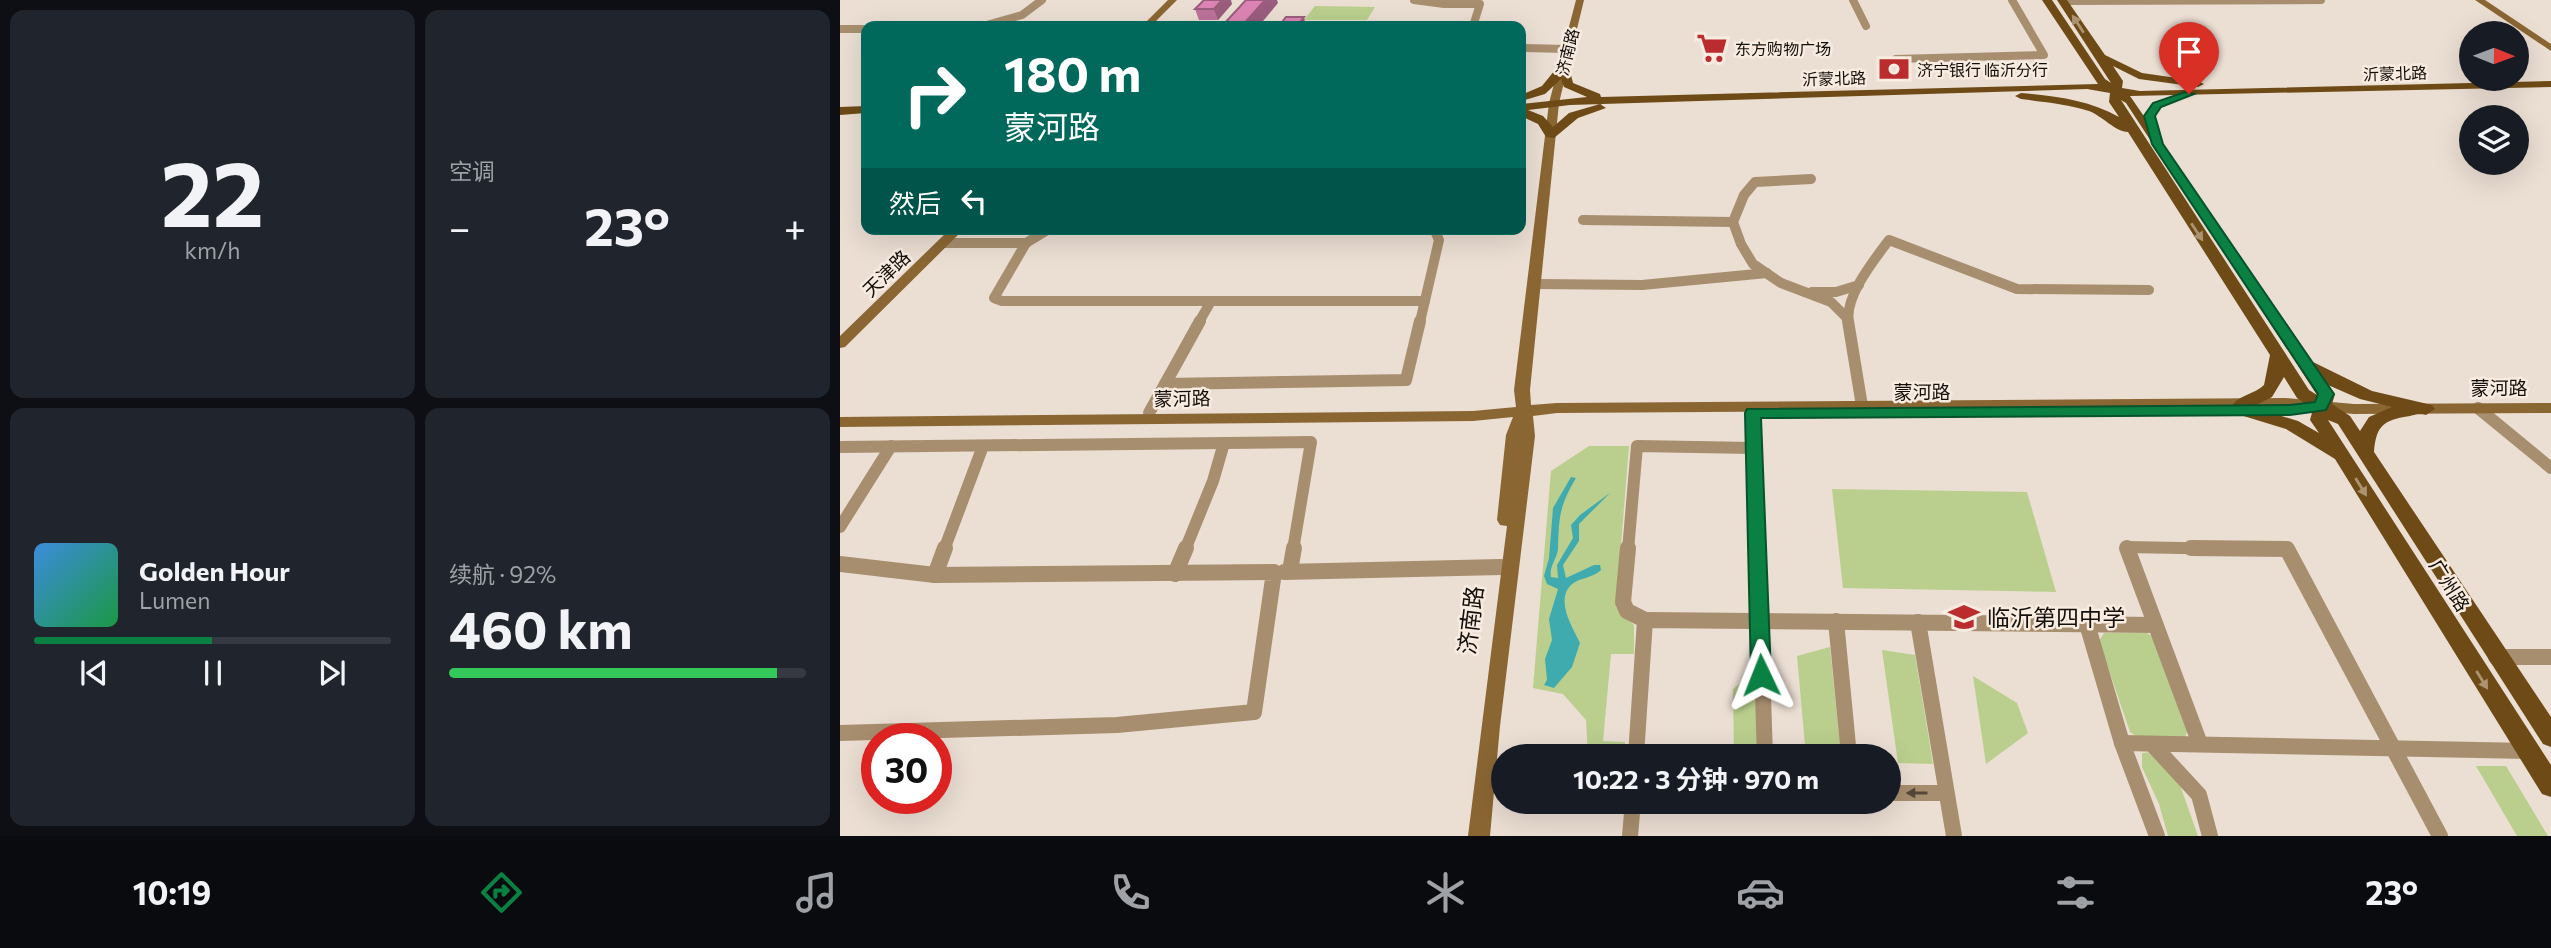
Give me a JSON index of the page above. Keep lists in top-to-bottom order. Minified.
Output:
{"streets":{"main road":["沂蒙北路","广州路"],"street":["济南路","天津路","蒙河路"]},"crossings":[["济南路","沂蒙北路"],["济南路","蒙河路"],["沂蒙北路","广州路"],["蒙河路","广州路"]],"places":{"supermarket":["东方购物广场"],"bank":["济宁银行 临沂分行"],"school or university":["临沂第四中学"]},"north":"right","page":{"tile":[["22","km/h"],"空调",["续航 · 92%","460 km"]],"turn":["180 m","蒙河路"],"then":"然后","heat":["−","23°","+"],"song":["Golden Hour","Lumen"],"limit":"30","trip":"10:22 · 3 分钟 · 970 m","tabs":["10:19","23°"]}}
